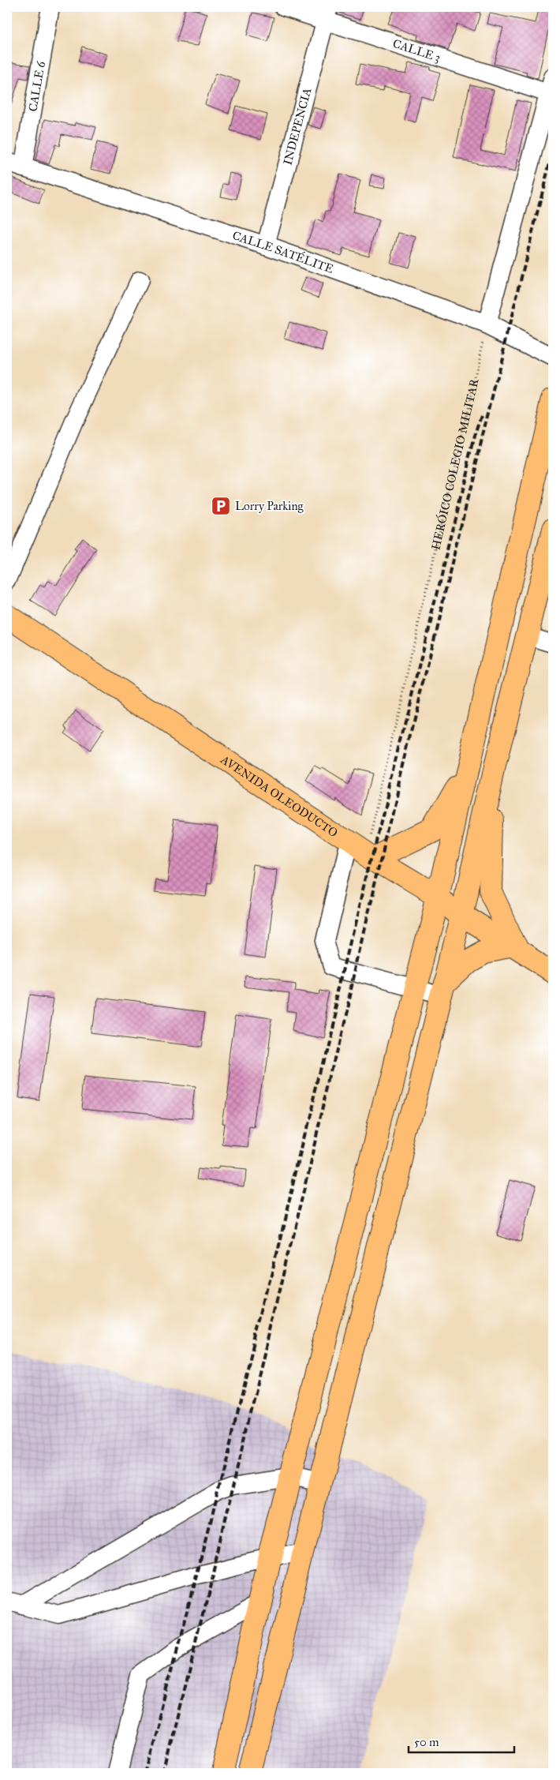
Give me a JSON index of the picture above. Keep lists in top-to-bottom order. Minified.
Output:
{"streets":{"main road":["AVENIDA OLEODUCTO"],"street":["CALLE 3","CALLE 6","INDEPENCIA","CALLE SATÉLITE"],"path":["HERÓICO COLEGIO MILITAR"]},"crossings":[["CALLE 3","INDEPENCIA"],["CALLE 6","CALLE SATÉLITE"],["INDEPENCIA","CALLE SATÉLITE"],["CALLE SATÉLITE","HERÓICO COLEGIO MILITAR"],["HERÓICO COLEGIO MILITAR","AVENIDA OLEODUCTO"]],"places":{"parking":["Lorry Parking"]},"scale_bar":"50 m"}
